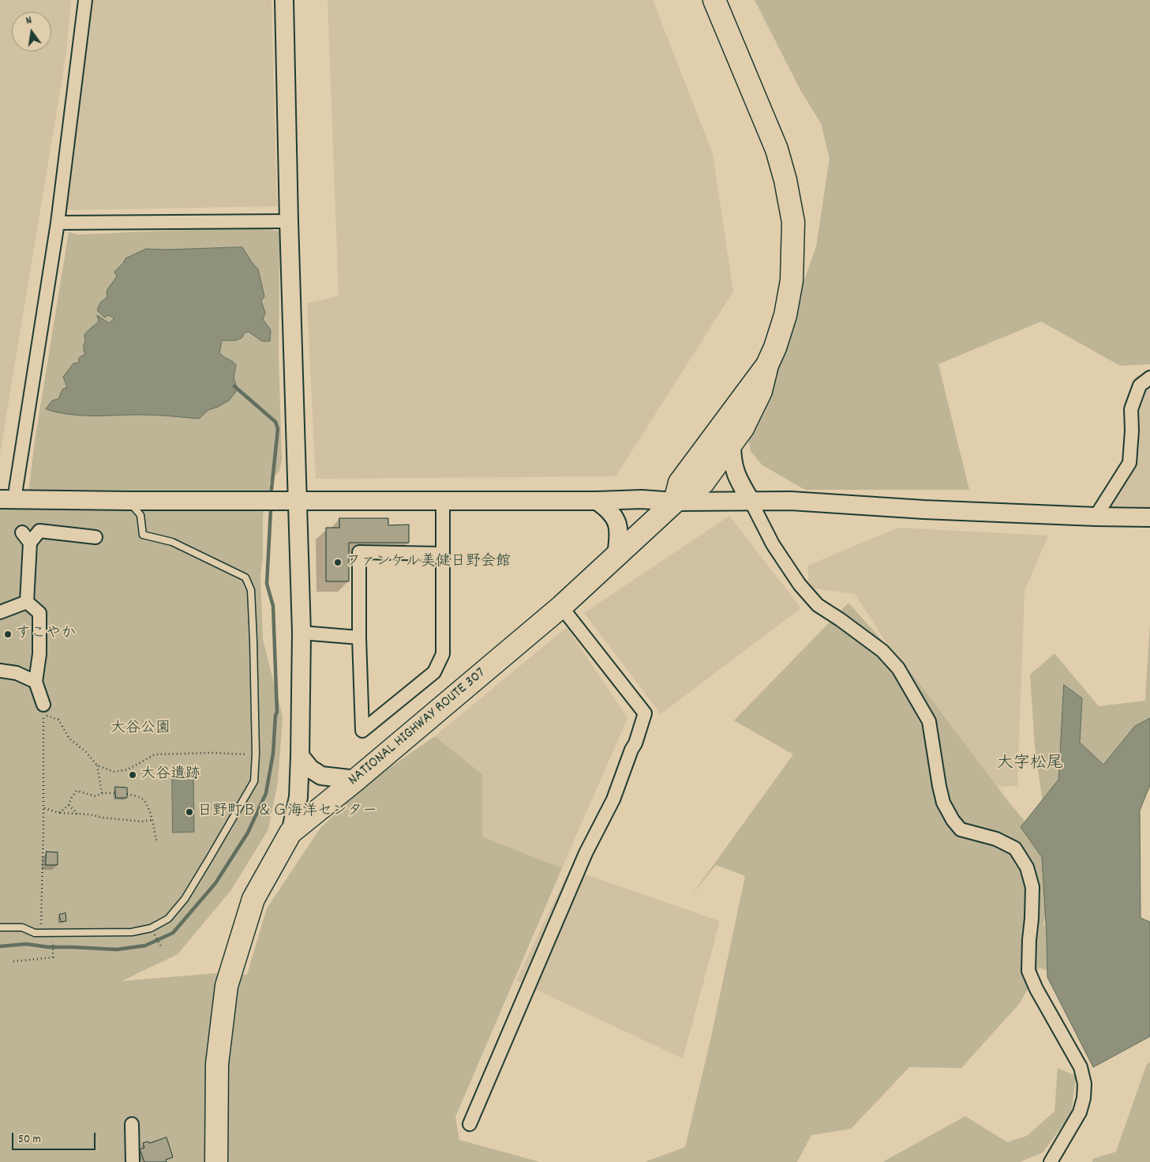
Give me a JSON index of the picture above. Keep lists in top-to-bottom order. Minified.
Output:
{"streets":{"highway":["NATIONAL HIGHWAY ROUTE 307"]},"districts":["大字松尾"],"parks":["大谷公園"],"places":["ファンケル美健日野会館","すこやか","大谷遺跡","日野町Ｂ＆Ｇ海洋センター"],"scale_bar":"50 m","north":"top"}
